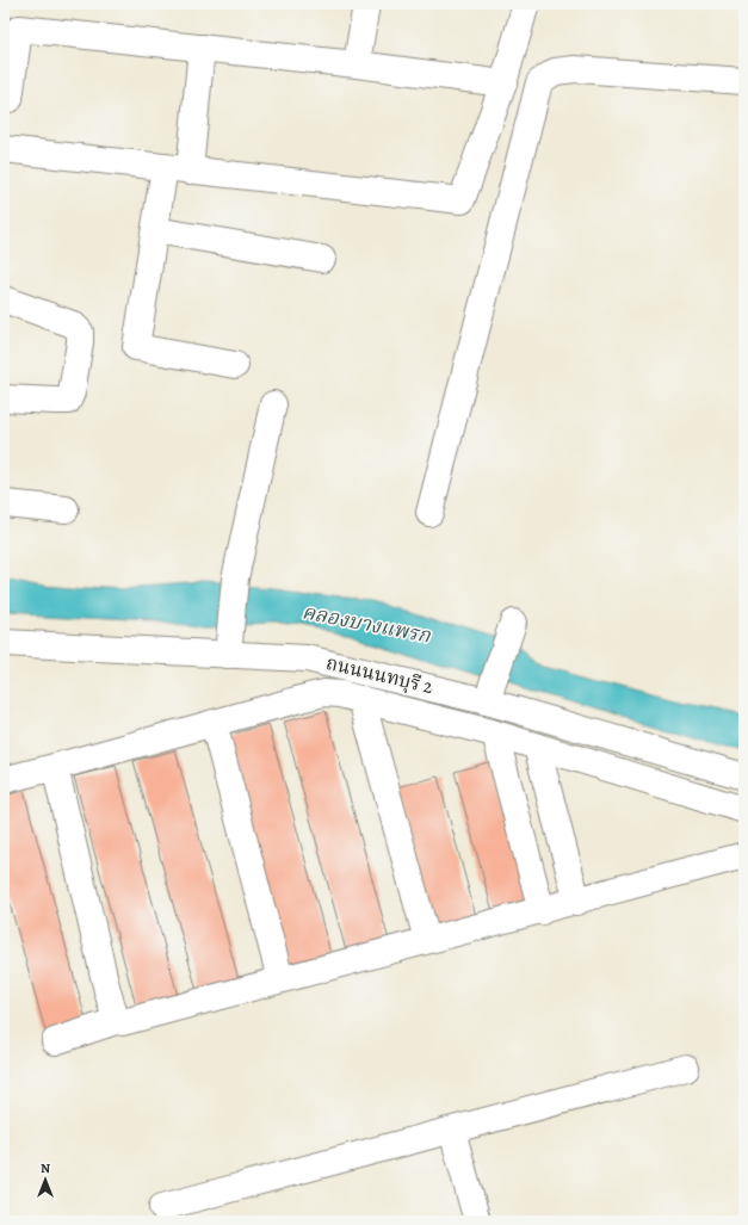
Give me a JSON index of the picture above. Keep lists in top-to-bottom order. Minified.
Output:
{"streets":{"street":["ถนนนนทบุรี 2"]},"water":["คลองบางแพรก"],"north":"top"}
